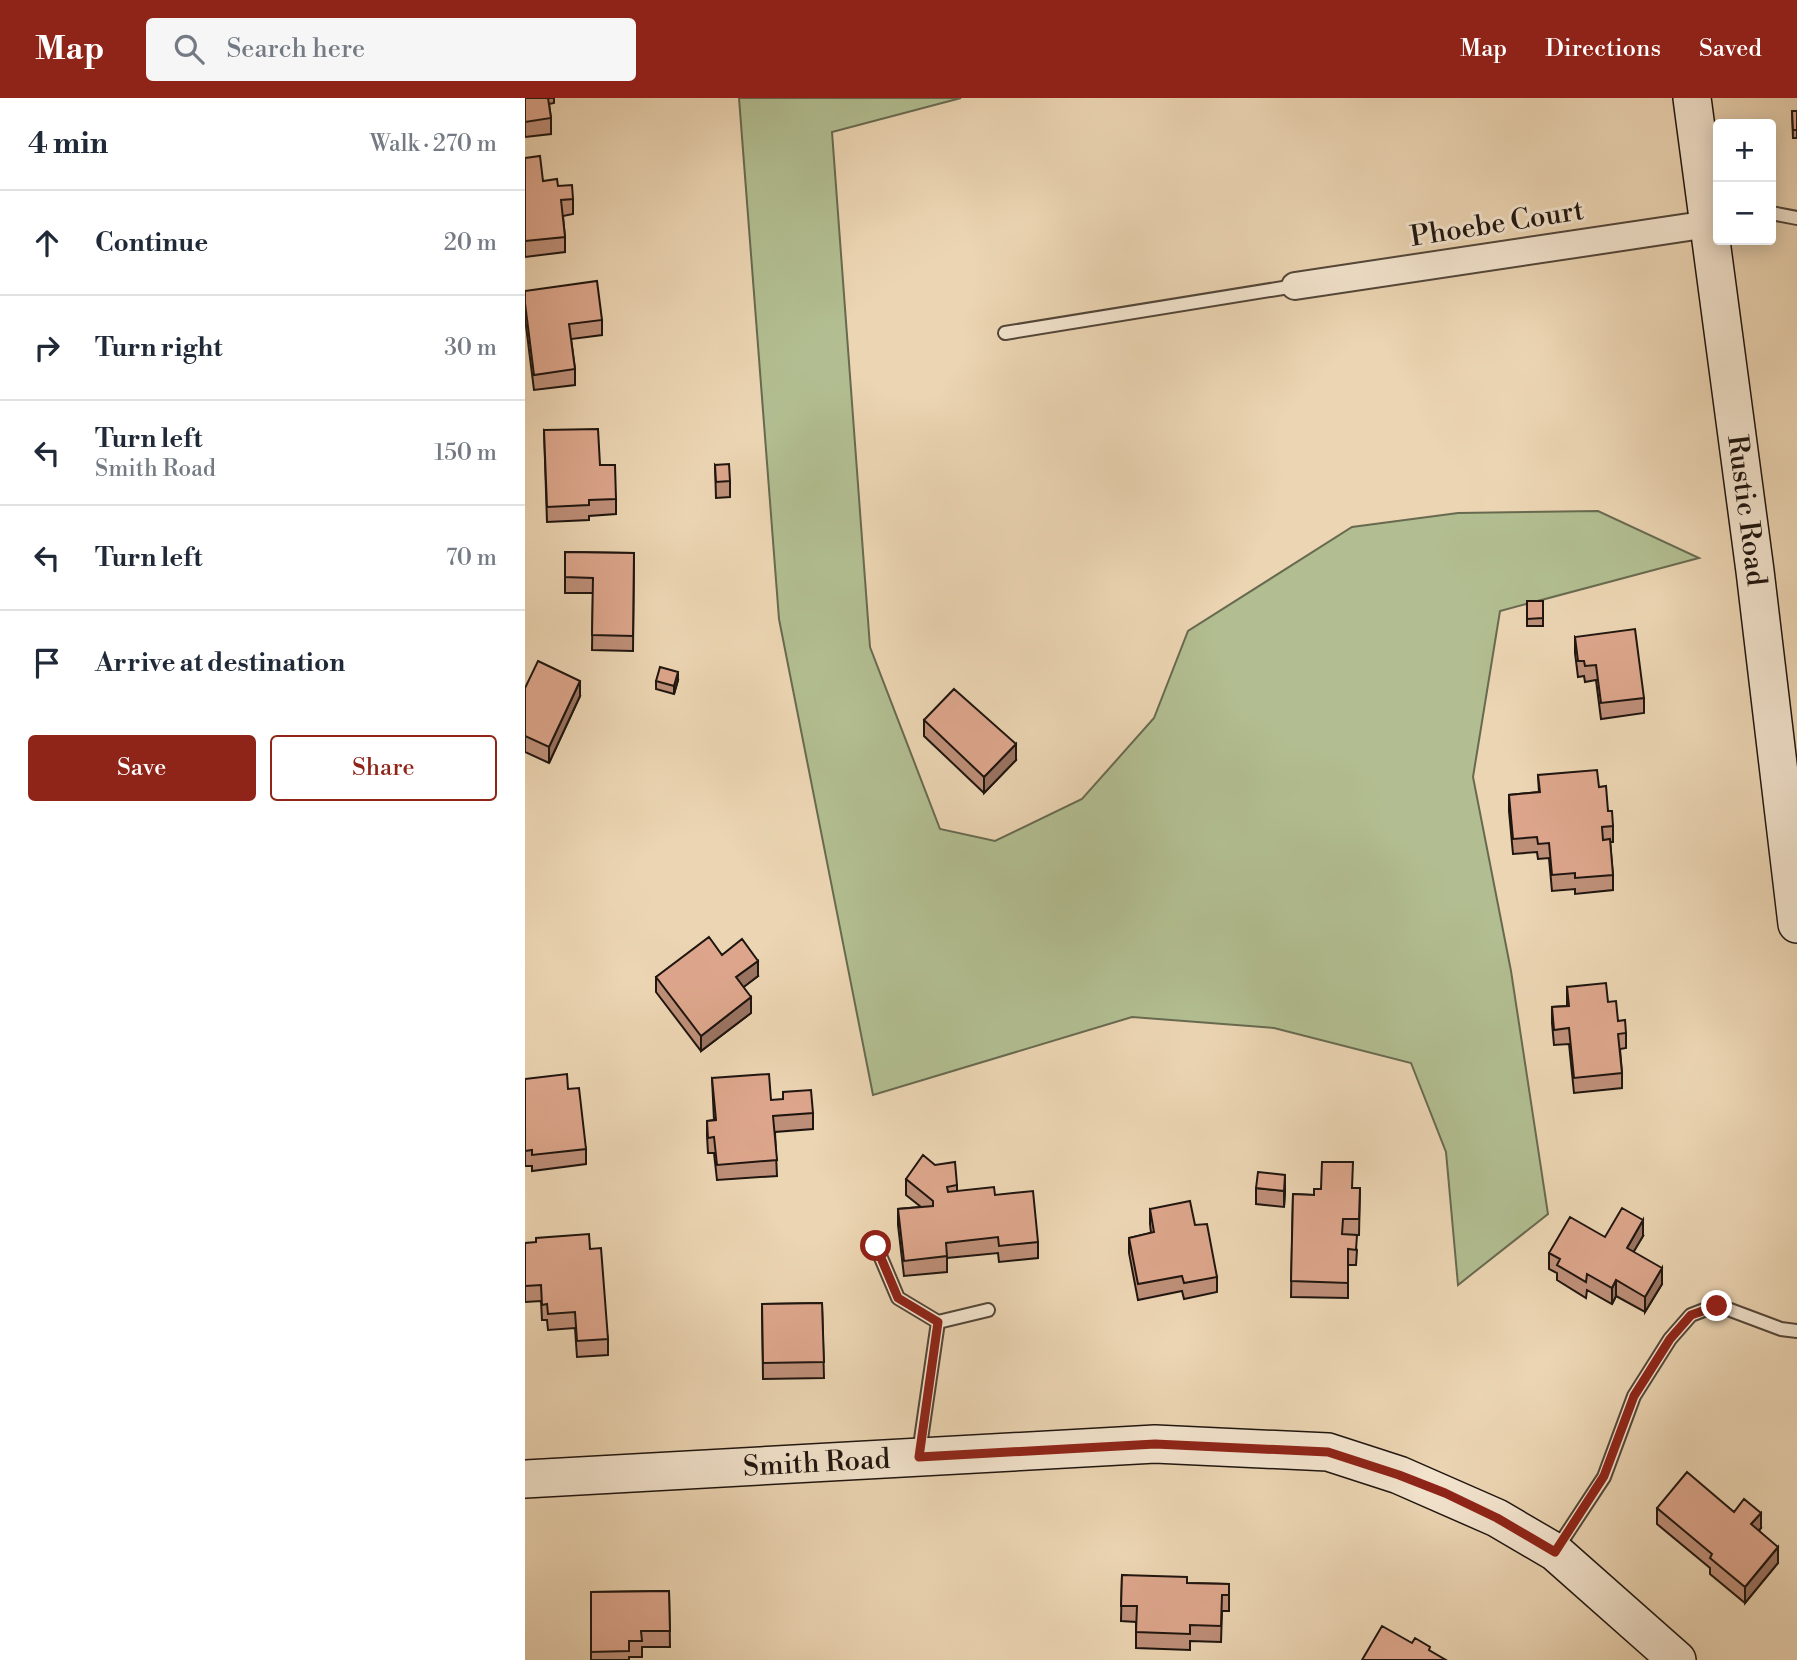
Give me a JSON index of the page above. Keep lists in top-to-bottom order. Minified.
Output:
{"streets":{"street":["Phoebe Court","Rustic Road","Smith Road"]},"page":{"header":"Map","search":"Search here","nav":["Map","Directions","Saved"],"heading":["4 min","Walk · 270 m"],"map_buttons":["+","−"],"list":[["Continue","20 m"],["Turn right","30 m"],["Turn left","Smith Road","150 m"],["Turn left","70 m"],"Arrive at destination"],"buttons":["Save","Share"]}}
